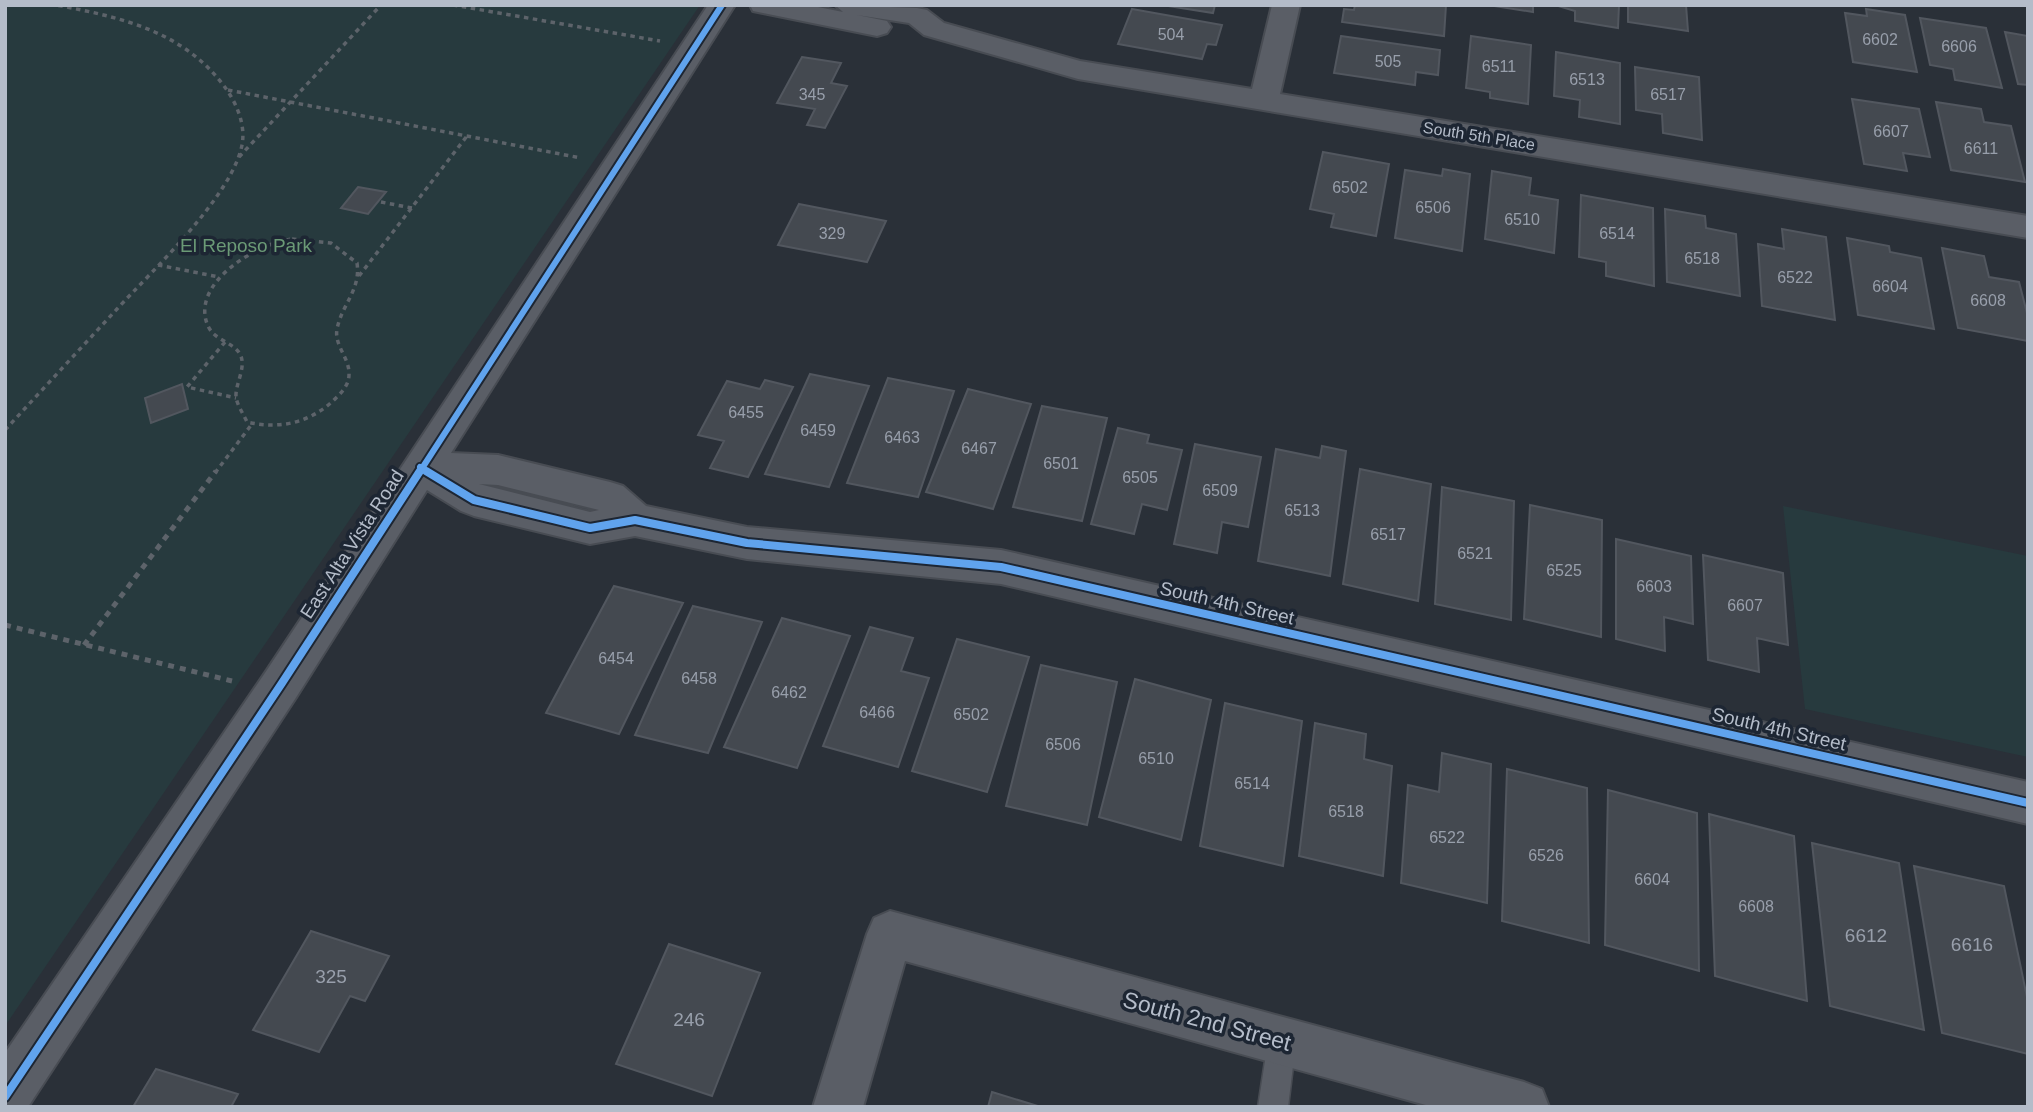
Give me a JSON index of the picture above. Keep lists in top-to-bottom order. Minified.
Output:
{"streets":{"street":["South 5th Place","East Alta Vista Road","South 4th Street","South 2nd Street"]},"crossings":[["East Alta Vista Road","South 4th Street"]],"parks":["El Reposo Park"],"house_numbers":["504","6602","6606","505","6511","6513","345","6517","6607","6611","6502","6506","6510","329","6514","6518","6522","6604","6608","6455","6459","6463","6467","6501","6505","6509","6513","6517","6521","6525","6603","6607","6454","6458","6462","6466","6502","6506","6510","6514","6518","6522","6526","6604","6608","6612","6616","325","246"]}
